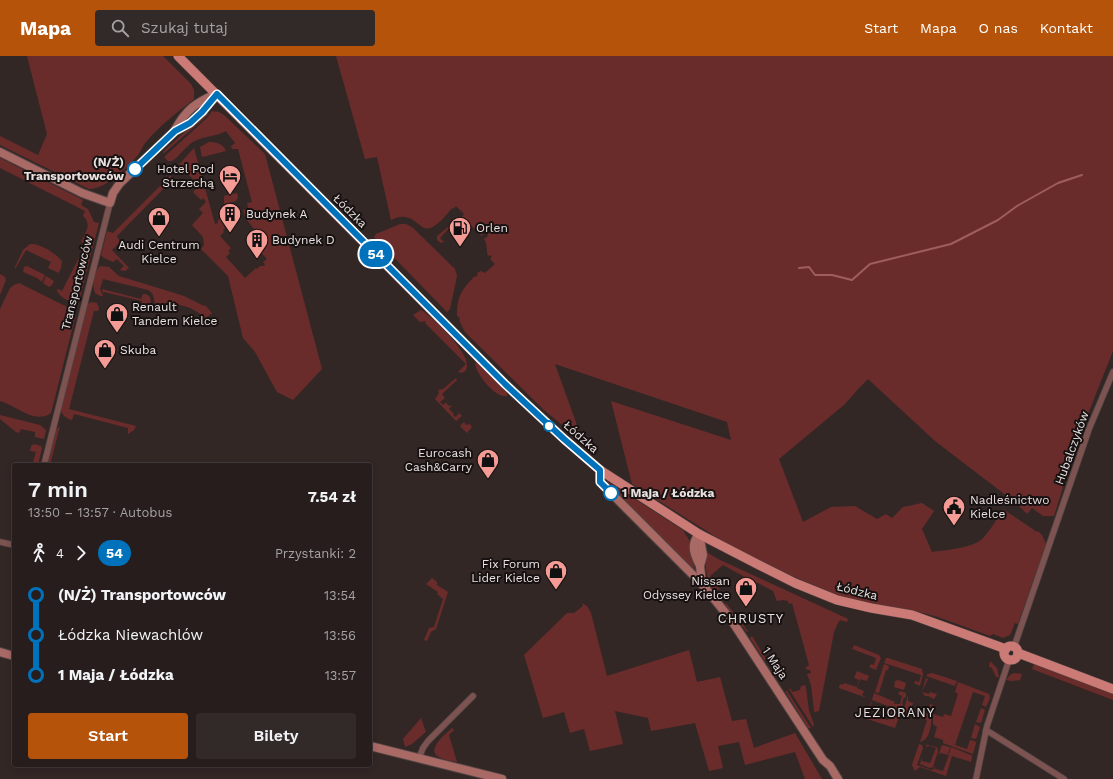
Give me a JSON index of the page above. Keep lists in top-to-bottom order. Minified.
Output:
{"streets":{"main road":["Łódzka"],"street":["Transportowców","Hubalczyków","1 Maja"]},"crossings":[["Łódzka","Transportowców"],["Łódzka","Hubalczyków"],["Łódzka","1 Maja"]],"districts":["CHRUSTY","JEZIORANY"],"places":{"other":["(N/Ż) Transportowców","1 Maja / Łódzka"],"hotel":["Hotel Pod Strzechą"],"building":["Budynek A","Budynek D"],"shop":["Audi Centrum Kielce","Renault Tandem Kielce","Skuba","Eurocash Cash&Carry","Fix Forum Lider Kielce","Nissan Odyssey Kielce"],"fuel station":["Orlen"],"public building":["Nadleśnictwo Kielce"]},"lines":["bus line 54"],"page":{"header":"Mapa","search":"Szukaj tutaj","nav":["Start","Mapa","O nas","Kontakt"],"on_map":"54","heading":["7 min","13:50 – 13:57 · Autobus","7.54 zł"],"legs":["4","54","Przystanki: 2"],"list":[{"name":"(N/Ż) Transportowców","value":"13:54"},{"name":"Łódzka Niewachlów","value":"13:56"},{"name":"1 Maja / Łódzka","value":"13:57"}],"buttons":["Start","Bilety"]}}
